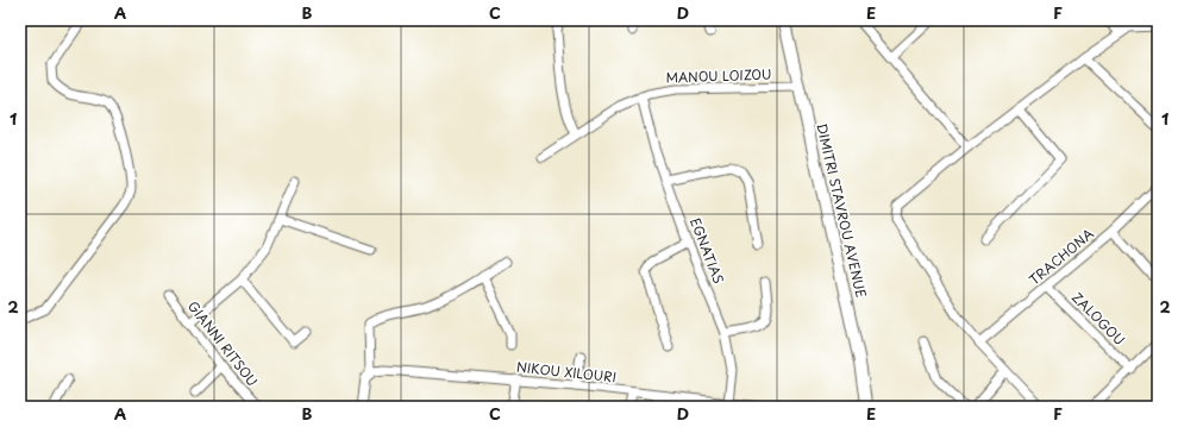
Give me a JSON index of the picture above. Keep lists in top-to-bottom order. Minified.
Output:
{"streets":{"main road":["DIMITRI STAVROU AVENUE"],"street":["MANOU LOIZOU","EGNATIAS","TRACHONA","ZALOGOU","GIANNI RITSOU","NIKOU XILOURI"]},"crossings":[["MANOU LOIZOU","DIMITRI STAVROU AVENUE"],["MANOU LOIZOU","EGNATIAS"],["EGNATIAS","NIKOU XILOURI"],["TRACHONA","ZALOGOU"]],"grid":{"columns":["A","B","C","D","E","F"],"rows":["1","2"]}}
